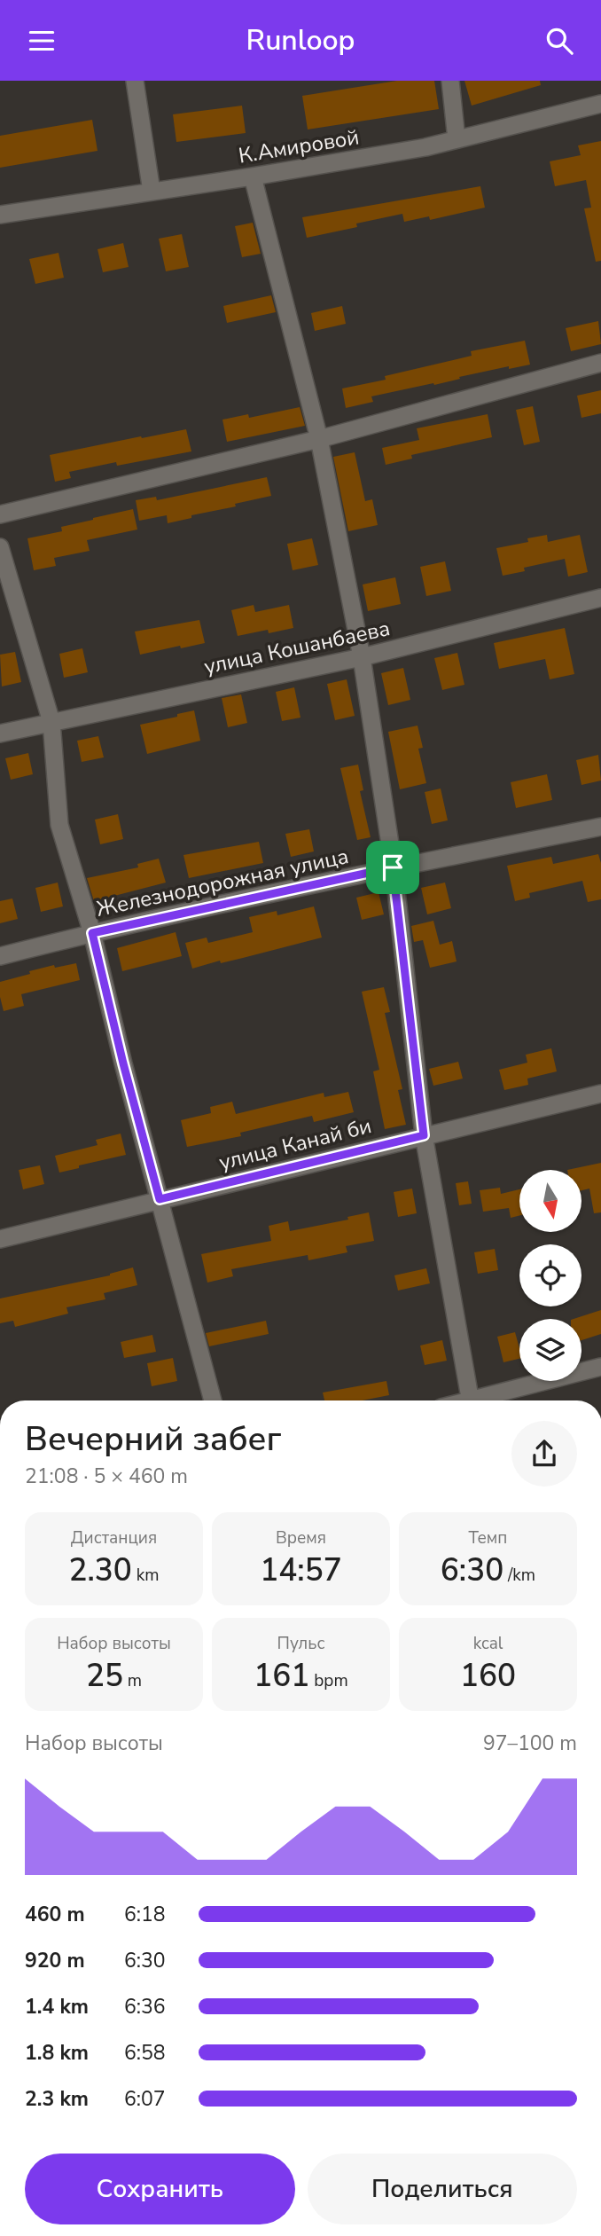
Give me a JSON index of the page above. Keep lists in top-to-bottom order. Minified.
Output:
{"streets":{"street":["К.Амировой","улица Кошанбаева","Железнодорожная улица","улица Канай би"]},"north":"bottom","page":{"header":"Runloop","heading":["Вечерний забег","21:08 · 5 × 460 m"],"stats":[["Дистанция","2.30 km"],["Время","14:57"],["Темп","6:30 /km"],["Набор высоты","25 m"],["Пульс","161 bpm"],["kcal","160"]],"chart":["Набор высоты","97–100 m"],"list":[{"name":"460 m","note":"6:18"},{"name":"920 m","note":"6:30"},{"name":"1.4 km","note":"6:36"},{"name":"1.8 km","note":"6:58"},{"name":"2.3 km","note":"6:07"}],"buttons":["Сохранить","Поделиться"]}}
